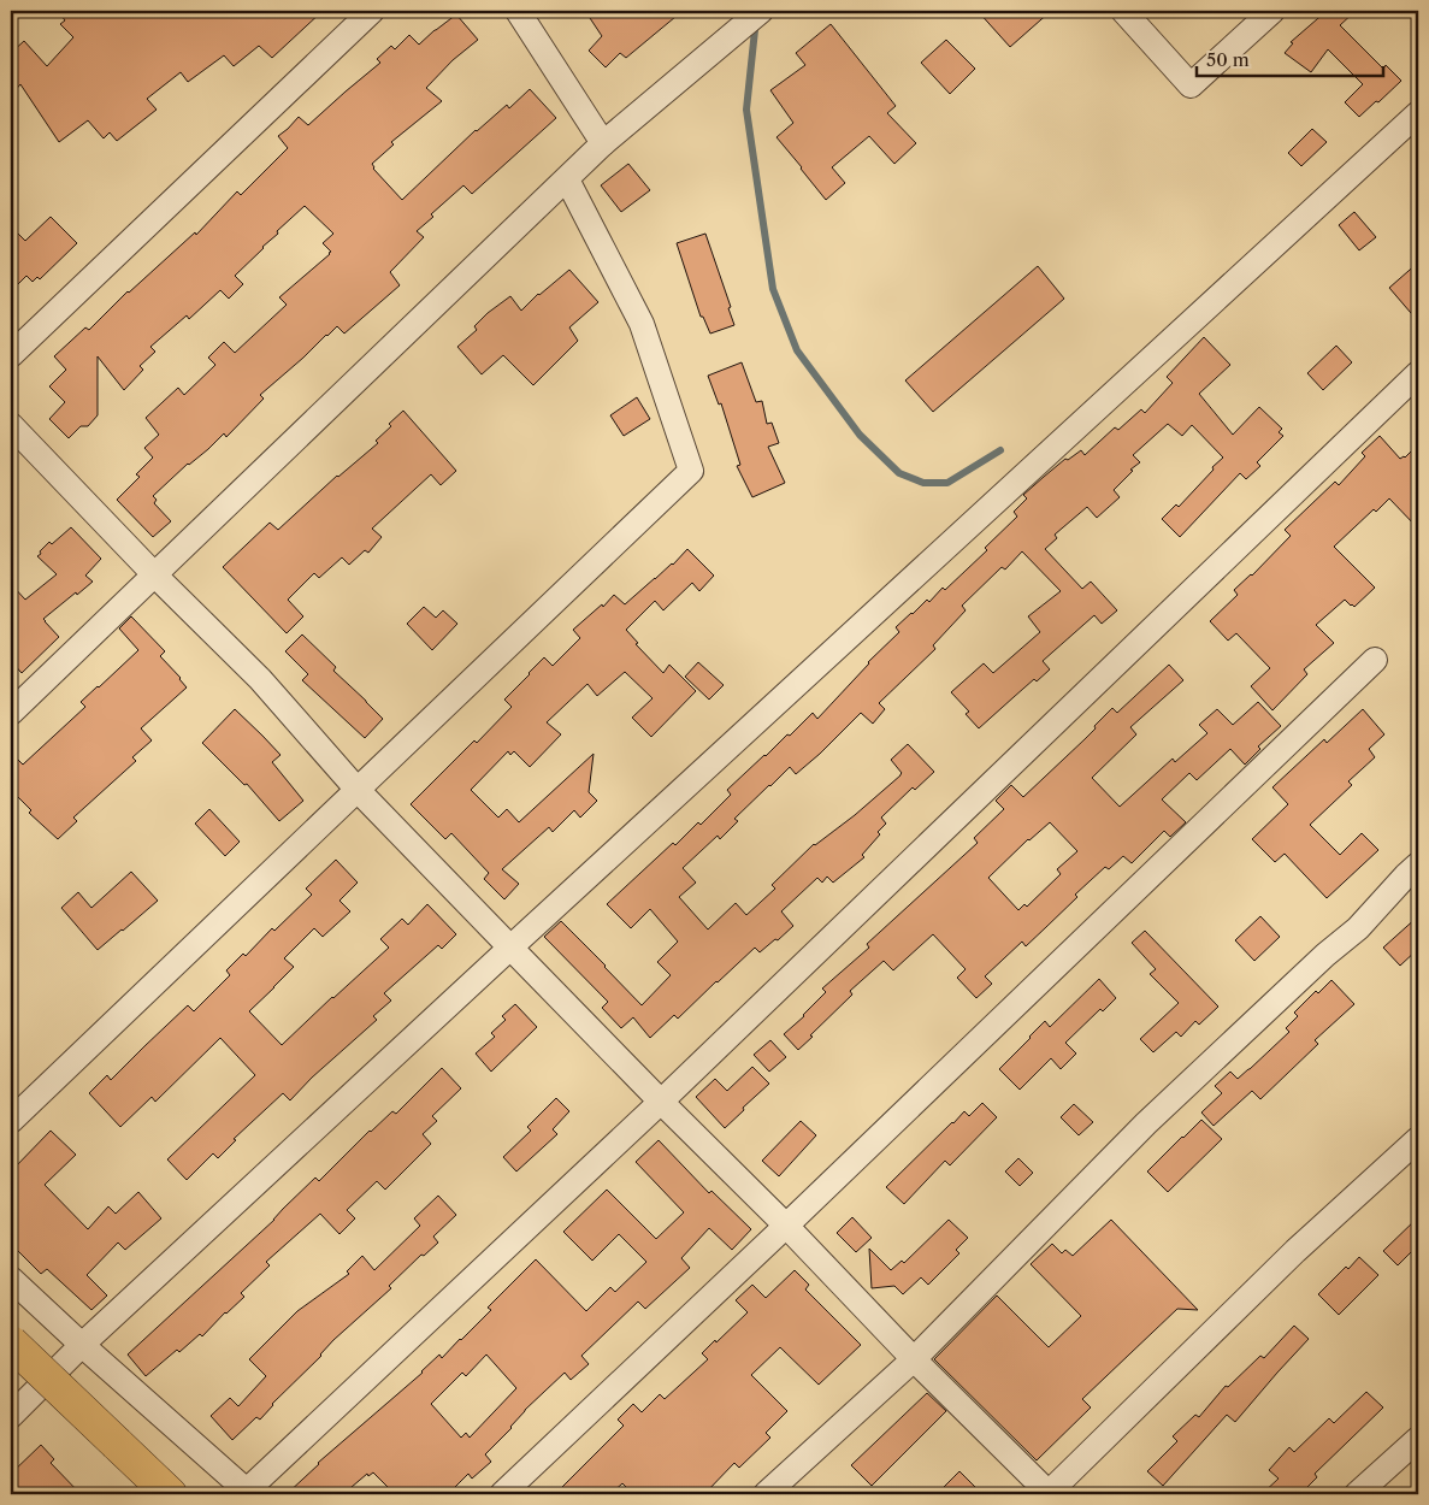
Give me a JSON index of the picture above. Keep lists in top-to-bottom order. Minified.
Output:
{"scale_bar":"50 m"}
